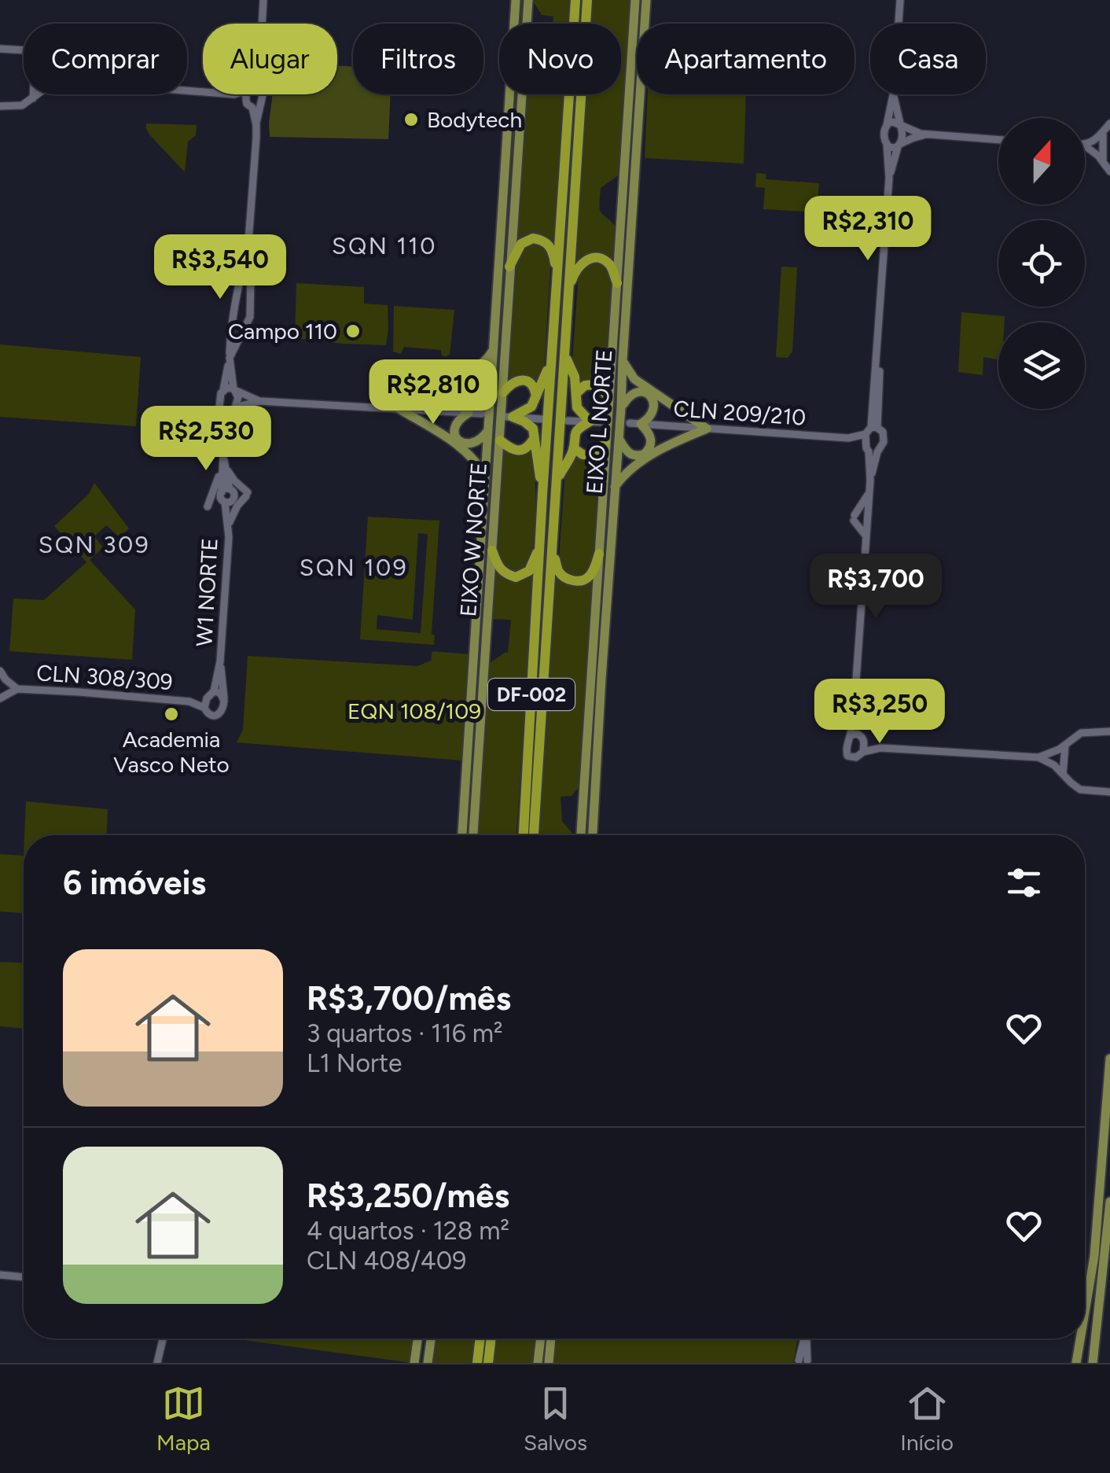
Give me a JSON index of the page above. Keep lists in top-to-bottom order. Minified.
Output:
{"streets":{"highway":["DF-002"],"main road":["EIXO L NORTE","EIXO W NORTE"],"street":["CLN 209/210","W1 NORTE","CLN 308/309"]},"crossings":[["W1 NORTE","CLN 308/309"]],"districts":["SQN 110","SQN 309","SQN 109"],"parks":["EQN 108/109"],"places":["Bodytech","Campo 110","Academia Vasco Neto"],"north":"top","page":{"chip":["Comprar","Alugar","Filtros","Novo","Apartamento","Casa"],"price":["R$2,310","R$3,540","R$2,810","R$2,530","R$3,700","R$3,250"],"heading":"6 imóveis","list":[{"name":"R$3,700/mês","note":"3 quartos · 116 m² · L1 Norte"},{"name":"R$3,250/mês","note":"4 quartos · 128 m² · CLN 408/409"}],"tabs":["Mapa","Salvos","Início"]}}
